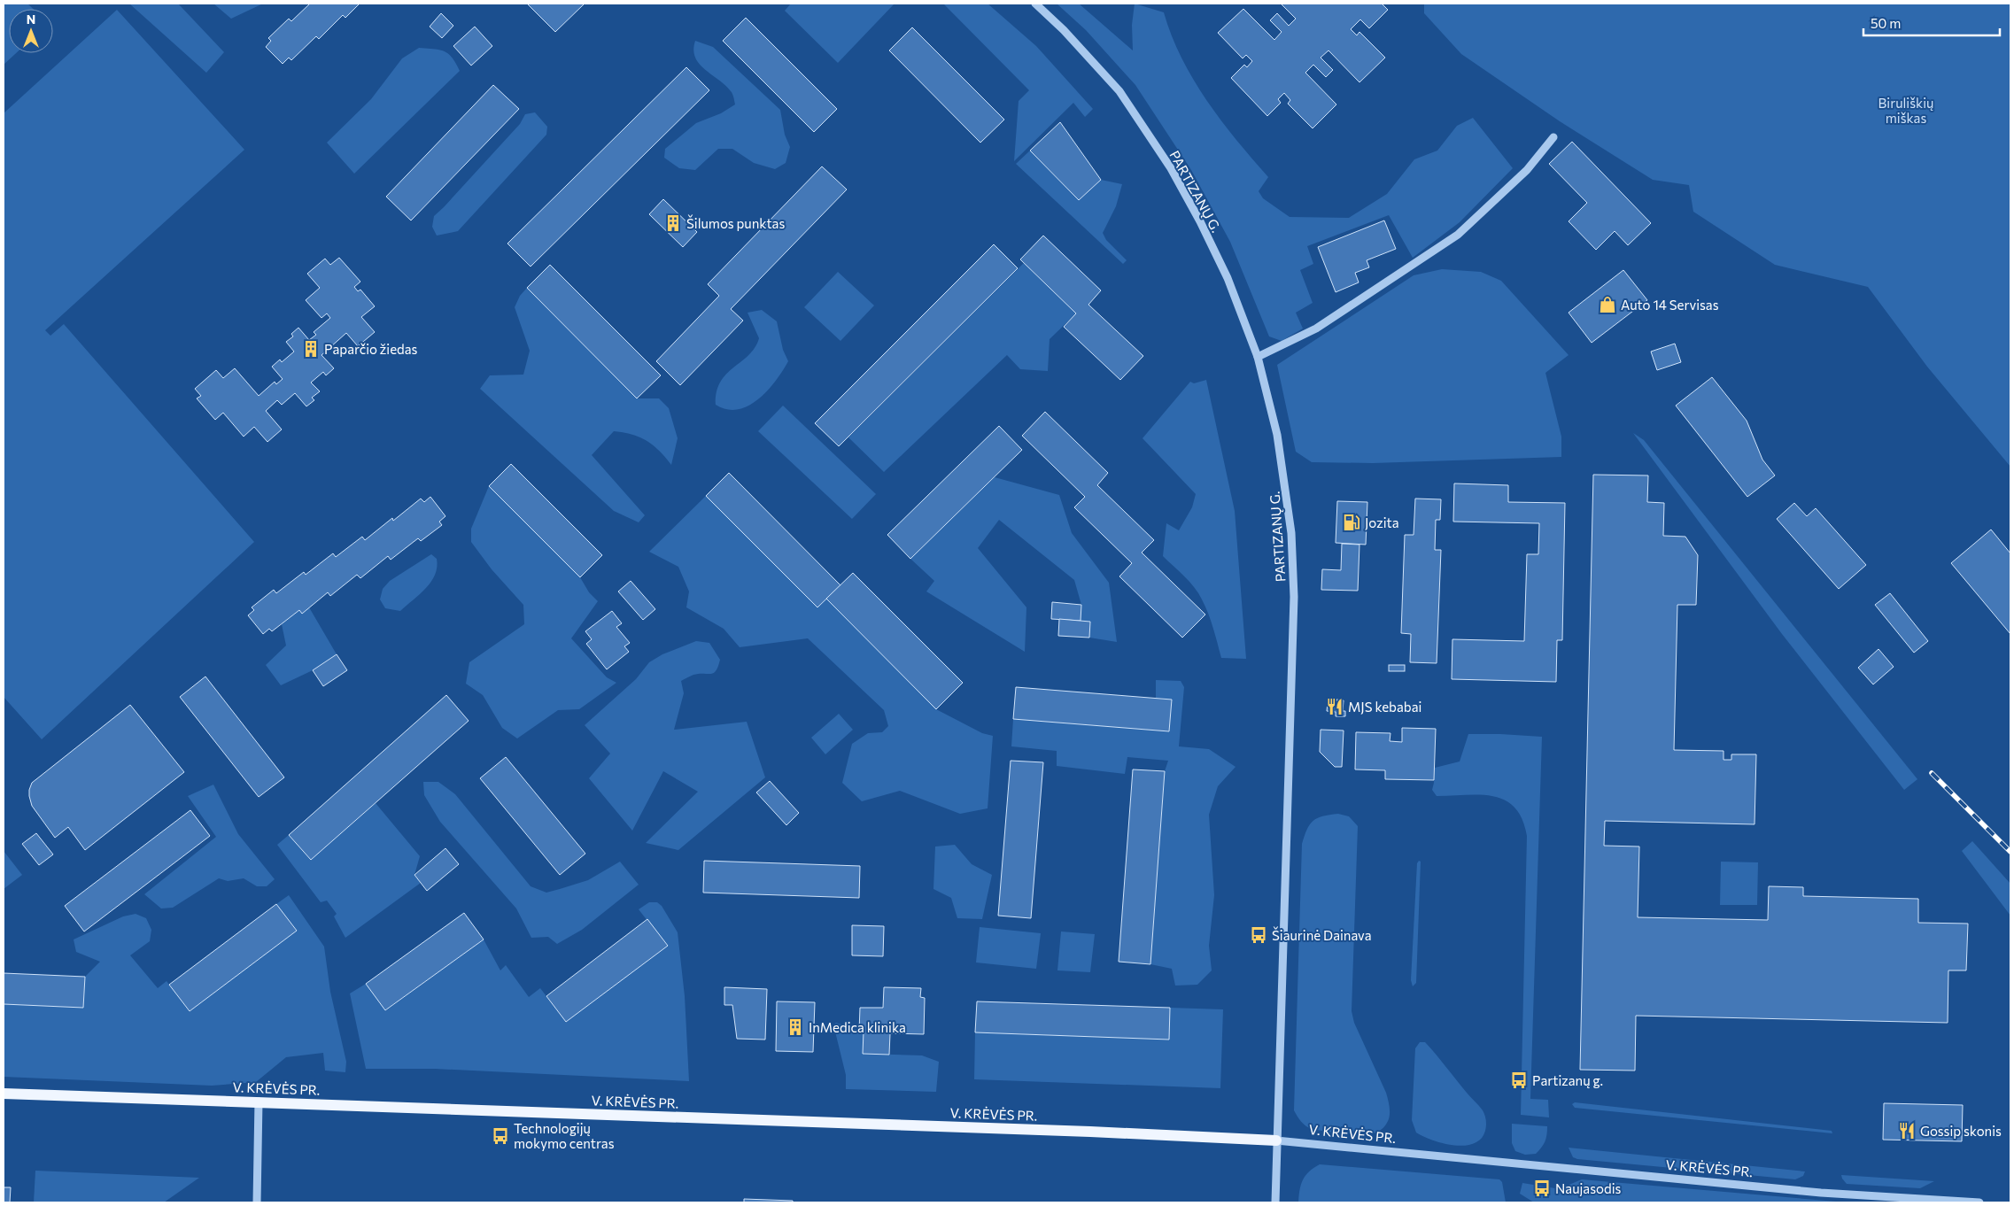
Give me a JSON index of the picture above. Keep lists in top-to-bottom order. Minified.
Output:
{"streets":{"main road":["V. KRĖVĖS PR."],"street":["PARTIZANŲ G."]},"crossings":[["PARTIZANŲ G.","V. KRĖVĖS PR."]],"parks":["Biruliškių miškas"],"places":{"building":["Šilumos punktas","Paparčio žiedas","InMedica klinika"],"shop":["Auto 14 Servisas"],"fuel station":["Jozita"],"restaurant":["MJS kebabai","Gossip skonis"],"bus stop":["Šiaurinė Dainava","Partizanų g.","Technologijų mokymo centras","Naujasodis"]},"scale_bar":"50 m","north":"top"}
